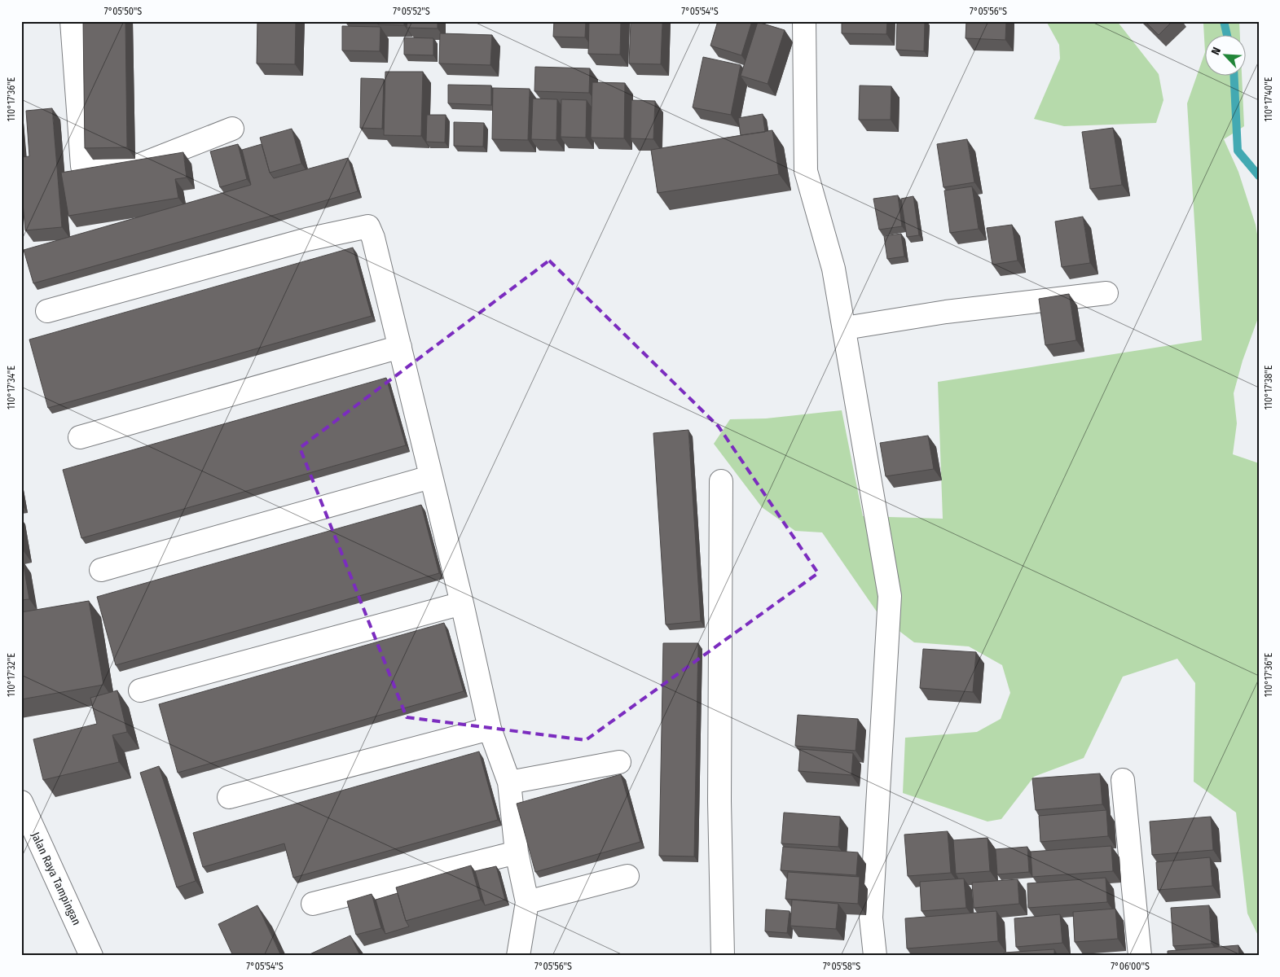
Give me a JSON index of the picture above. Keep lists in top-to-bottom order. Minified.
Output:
{"streets":{"street":["Jalan Raya Tampingan"]},"north":"top left","coordinates":["7°05'50\"S","7°05'52\"S","7°05'54\"S","7°05'56\"S","110°17'40\"E","110°17'36\"E","110°17'38\"E","110°17'34\"E","110°17'32\"E","7°05'58\"S","7°06'00\"S"]}
